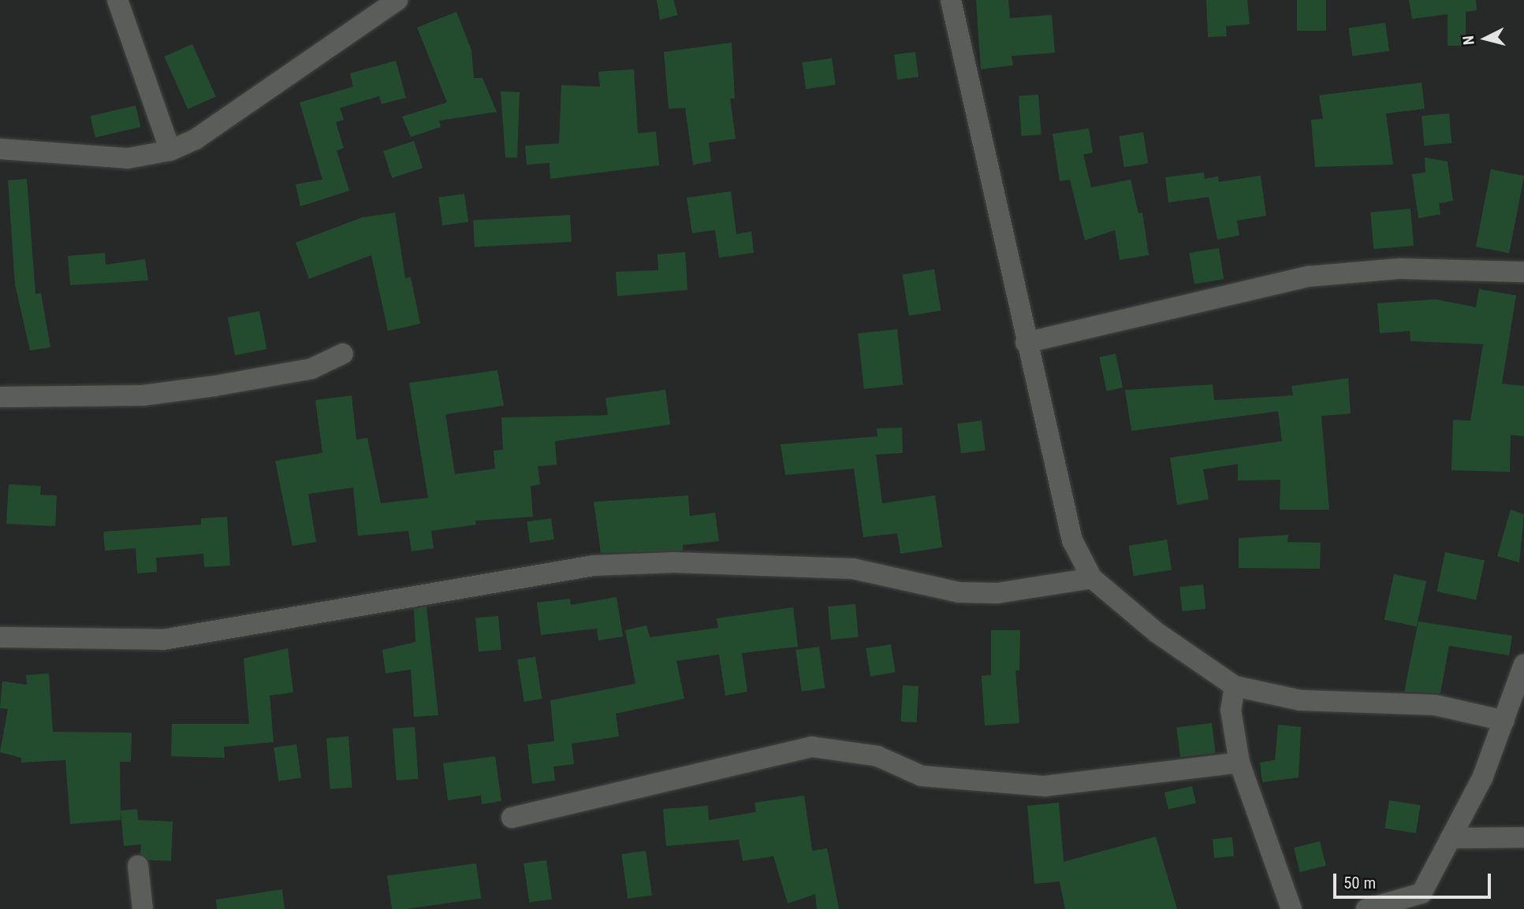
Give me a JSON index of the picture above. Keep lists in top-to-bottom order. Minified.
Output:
{"scale_bar":"50 m","north":"left"}
